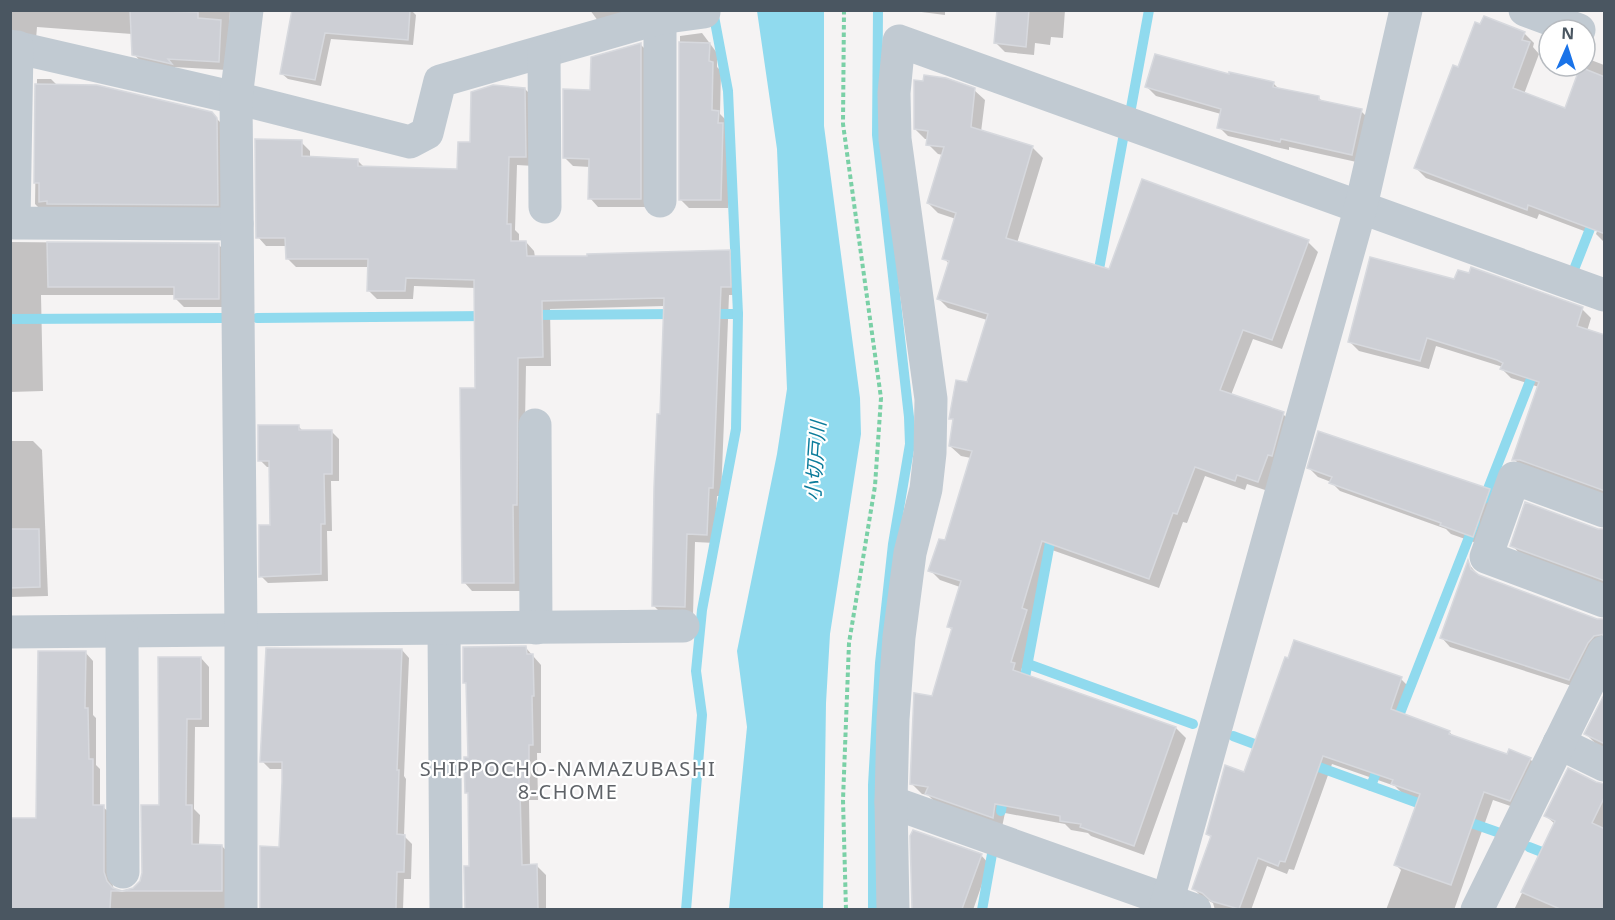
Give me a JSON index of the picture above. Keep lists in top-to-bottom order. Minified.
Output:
{"districts":["SHIPPOCHO-NAMAZUBASHI 8-CHOME"],"water":["小切戸川"],"north":"top"}
